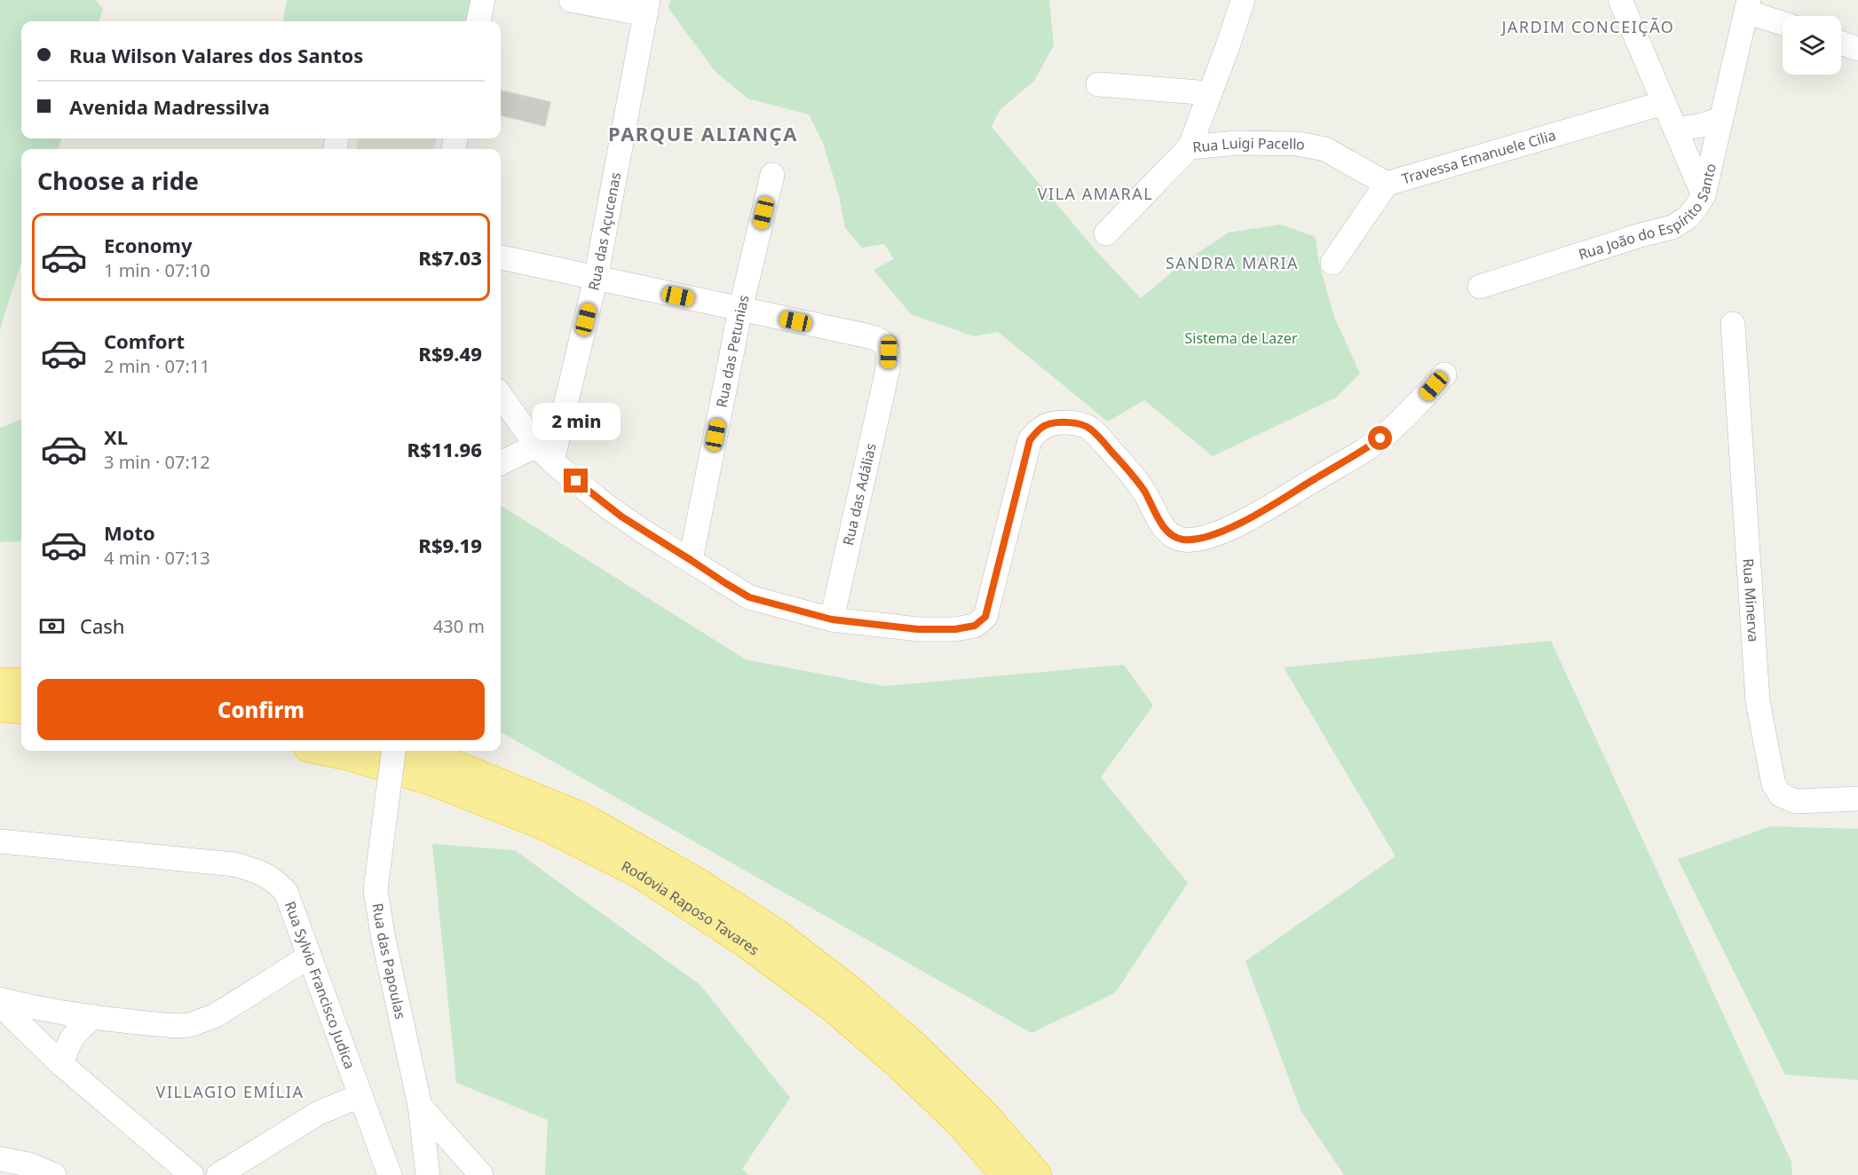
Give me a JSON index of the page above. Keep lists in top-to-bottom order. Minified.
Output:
{"streets":{"highway":["Rodovia Raposo Tavares"],"street":["Rua Luigi Pacello","Travessa Emanuele Cilia","Rua João do Espírito Santo","Rua das Açucenas","Rua das Petunias","Rua das Adálias","Rua Minerva","Rua das Papoulas","Rua Sylvio Francisco Judica"]},"crossings":[["Rua Luigi Pacello","Travessa Emanuele Cilia"],["Rua das Açucenas","Rua das Adálias"],["Rua das Petunias","Rua das Adálias"]],"districts":["JARDIM CONCEIÇÃO","PARQUE ALIANÇA","VILA AMARAL","SANDRA MARIA","VILLAGIO EMÍLIA"],"parks":["Sistema de Lazer"],"page":{"banner":["Rua Wilson Valares dos Santos","Avenida Madressilva"],"heading":"Choose a ride","list":[{"name":"Economy","note":"1 min · 07:10","value":"R$7.03"},{"name":"Comfort","note":"2 min · 07:11","value":"R$9.49"},{"name":"XL","note":"3 min · 07:12","value":"R$11.96"},{"name":"Moto","note":"4 min · 07:13","value":"R$9.19"}],"bubble":"2 min","pay":["Cash","430 m"],"buttons":"Confirm"}}
